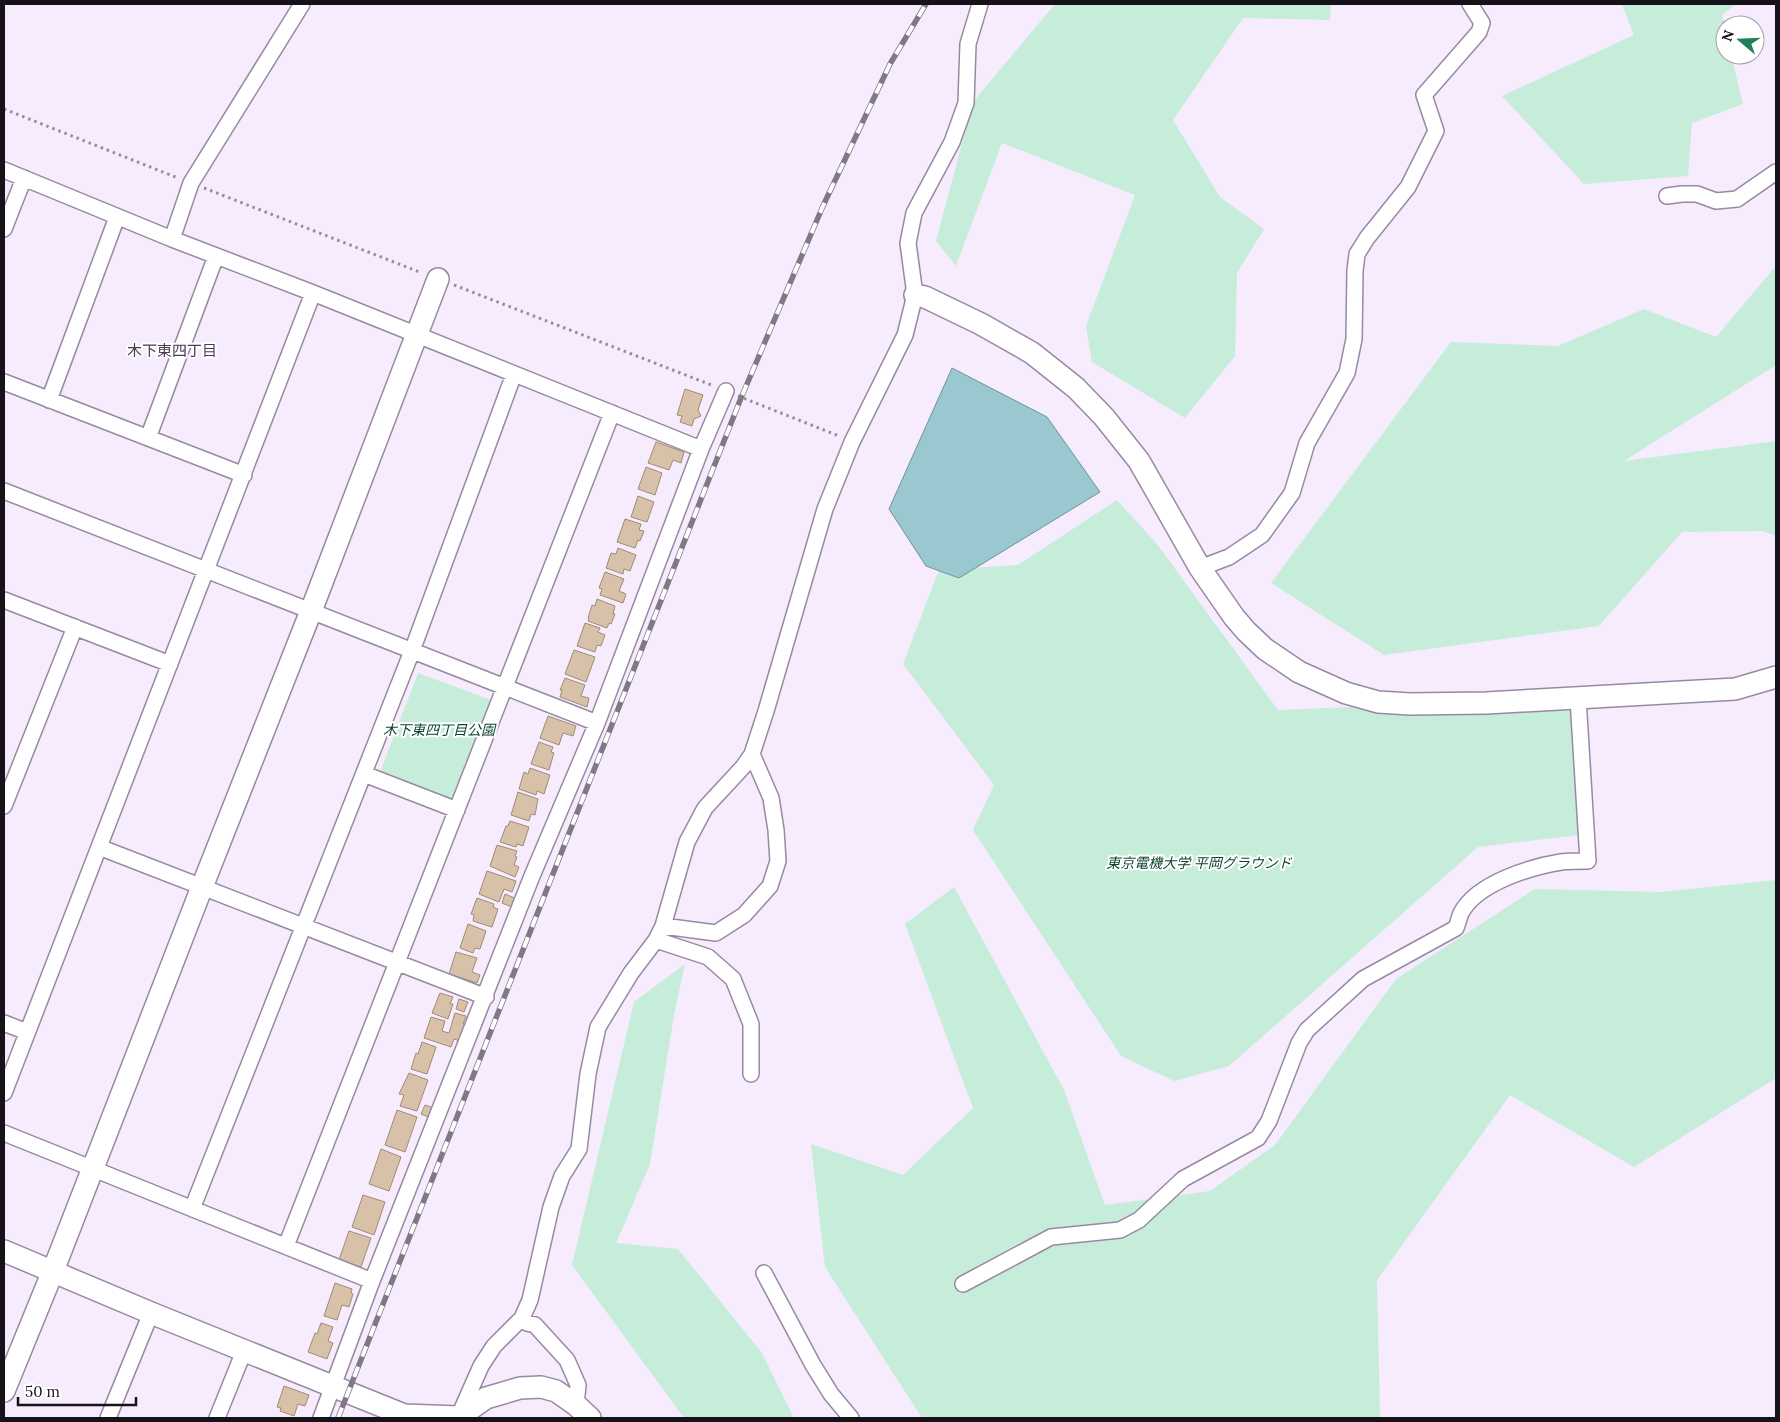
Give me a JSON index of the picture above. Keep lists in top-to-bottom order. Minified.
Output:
{"districts":["木下東四丁目"],"parks":["木下東四丁目公園","東京電機大学 平岡グラウンド"],"scale_bar":"50 m","north":"left"}
